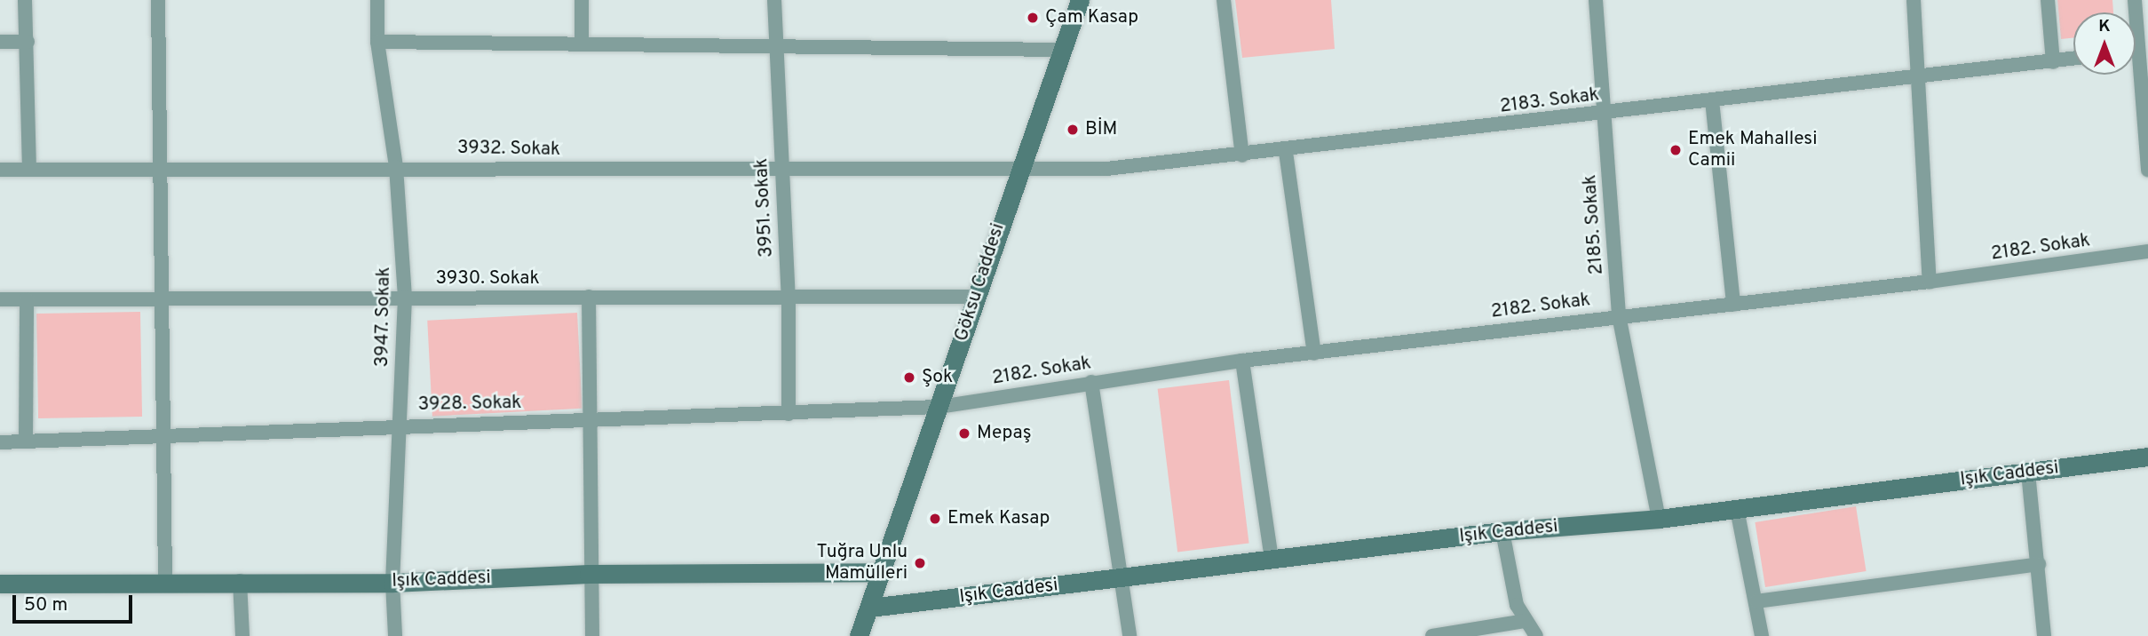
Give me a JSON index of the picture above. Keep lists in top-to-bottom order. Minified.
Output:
{"streets":{"street":["2183. Sokak","3932. Sokak","3951. Sokak","2185. Sokak","2182. Sokak","3930. Sokak","Göksu Caddesi","3947. Sokak","3928. Sokak","Işık Caddesi"]},"crossings":[["2183. Sokak","3932. Sokak"],["2183. Sokak","2185. Sokak"],["2183. Sokak","Göksu Caddesi"],["3932. Sokak","3951. Sokak"],["3932. Sokak","Göksu Caddesi"],["3932. Sokak","3947. Sokak"],["3951. Sokak","3930. Sokak"],["3951. Sokak","3928. Sokak"],["2185. Sokak","2182. Sokak"],["2185. Sokak","Işık Caddesi"],["2182. Sokak","Göksu Caddesi"],["2182. Sokak","3928. Sokak"],["3930. Sokak","Göksu Caddesi"],["3930. Sokak","3947. Sokak"],["Göksu Caddesi","3928. Sokak"],["Göksu Caddesi","Işık Caddesi"],["3947. Sokak","3928. Sokak"],["3947. Sokak","Işık Caddesi"]],"places":["Çam Kasap","BİM","Emek Mahallesi Camii","Şok","Mepaş","Emek Kasap","Tuğra Unlu Mamülleri"],"scale_bar":"50 m","north":"top"}
